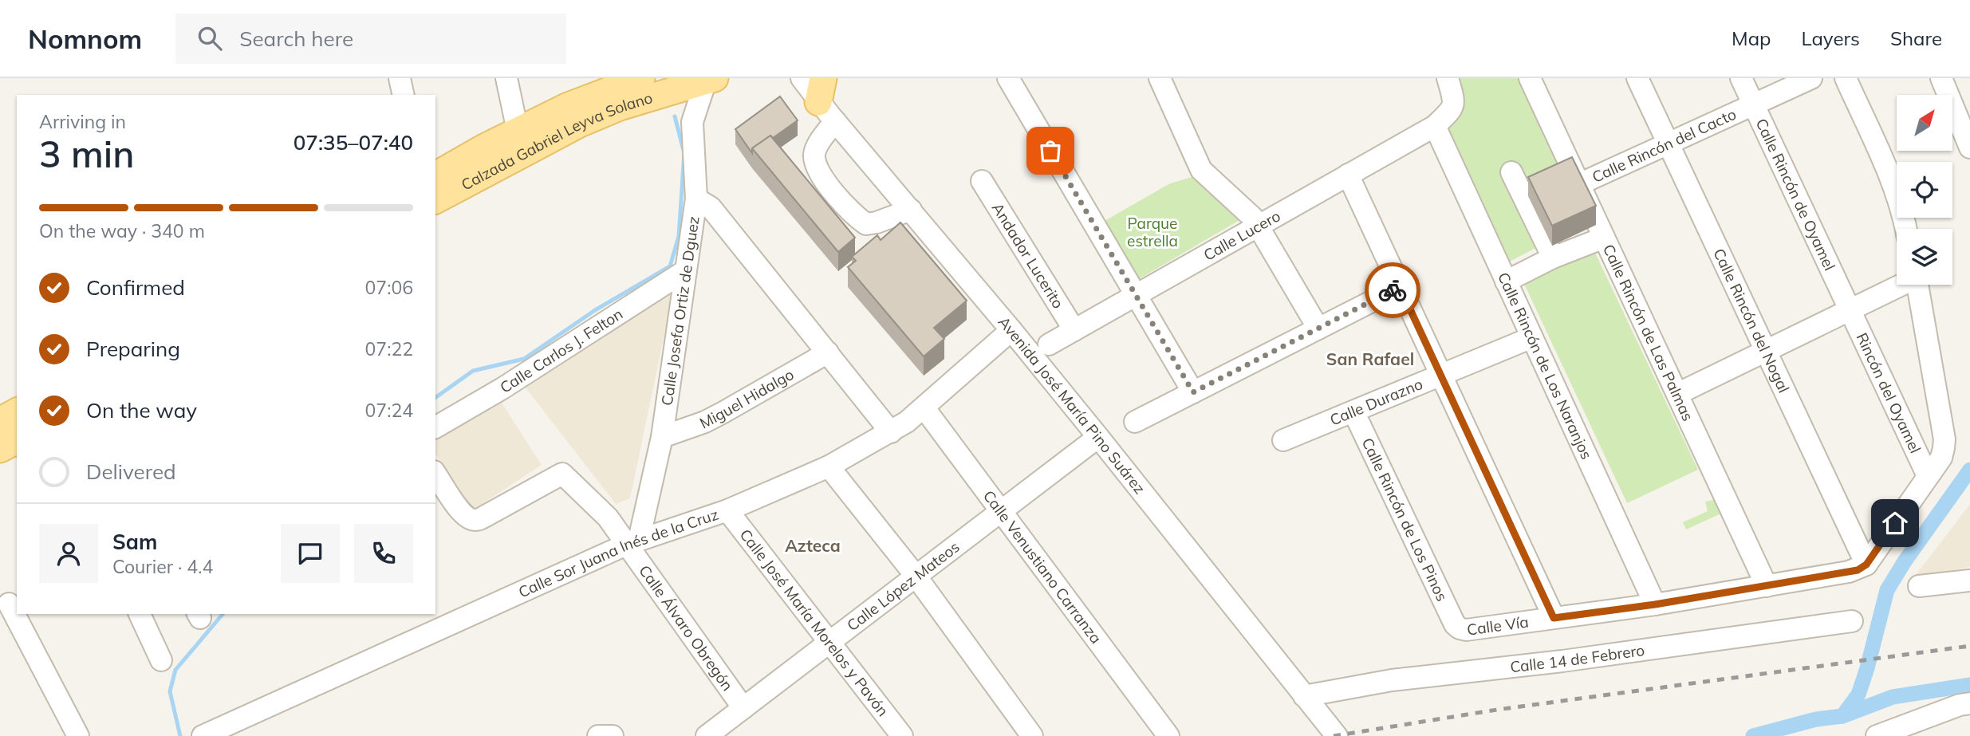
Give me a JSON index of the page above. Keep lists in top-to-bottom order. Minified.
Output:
{"streets":{"main road":["Calzada Gabriel Leyva Solano"],"street":["Calle Rincón del Cacto","Calle Rincón de Oyamel","Calle Lucero","Andador Lucerito","Calle Josefa Ortiz de Dguez","Calle Rincón del Nogal","Calle Rincón de Las Palmas","Calle Carlos J. Felton","Calle Rincón de Los Naranjos","Rincón del Oyamel","Miguel Hidalgo","Calle Durazno","Avenida José María Pino Suárez","Calle Rincón de Los Pinos","Calle Sor Juana Inés de la Cruz","Calle Venustiano Carranza","Calle López Mateos","Calle José María Morelos y Pavón","Calle Vía","Calle Álvaro Obregón","Calle 14 de Febrero"]},"crossings":[["Calzada Gabriel Leyva Solano","Calle Josefa Ortiz de Dguez"],["Calle Rincón del Cacto","Calle Rincón de Oyamel"],["Calle Rincón del Cacto","Calle Rincón del Nogal"],["Calle Rincón del Cacto","Calle Rincón de Las Palmas"],["Calle Rincón de Oyamel","Rincón del Oyamel"],["Calle Lucero","Andador Lucerito"],["Calle Lucero","Calle Rincón de Los Naranjos"],["Calle Josefa Ortiz de Dguez","Calle Carlos J. Felton"],["Calle Josefa Ortiz de Dguez","Miguel Hidalgo"],["Calle Josefa Ortiz de Dguez","Calle Sor Juana Inés de la Cruz"],["Calle Josefa Ortiz de Dguez","Calle Álvaro Obregón"],["Calle Rincón del Nogal","Calle Vía"],["Calle Rincón de Las Palmas","Calle Vía"],["Calle Rincón de Los Naranjos","Calle Durazno"],["Calle Rincón de Los Naranjos","Calle Vía"],["Calle Durazno","Calle Rincón de Los Pinos"],["Avenida José María Pino Suárez","Calle Sor Juana Inés de la Cruz"],["Avenida José María Pino Suárez","Calle López Mateos"],["Avenida José María Pino Suárez","Calle 14 de Febrero"],["Calle Rincón de Los Pinos","Calle Vía"],["Calle Sor Juana Inés de la Cruz","Calle Venustiano Carranza"],["Calle Sor Juana Inés de la Cruz","Calle José María Morelos y Pavón"],["Calle Sor Juana Inés de la Cruz","Calle Álvaro Obregón"],["Calle Venustiano Carranza","Calle López Mateos"],["Calle López Mateos","Calle José María Morelos y Pavón"],["Calle López Mateos","Calle Álvaro Obregón"]],"districts":["San Rafael","Azteca"],"parks":["Parque estrella"],"north":"top right","page":{"header":"Nomnom","search":"Search here","nav":["Map","Layers","Share"],"heading":["3 min","Arriving in","07:35–07:40"],"panel":["Sam","Courier · 4.4"],"bar":"On the way · 340 m","list":[["Confirmed","07:06"],["Preparing","07:22"],["On the way","07:24"],"Delivered"]}}
